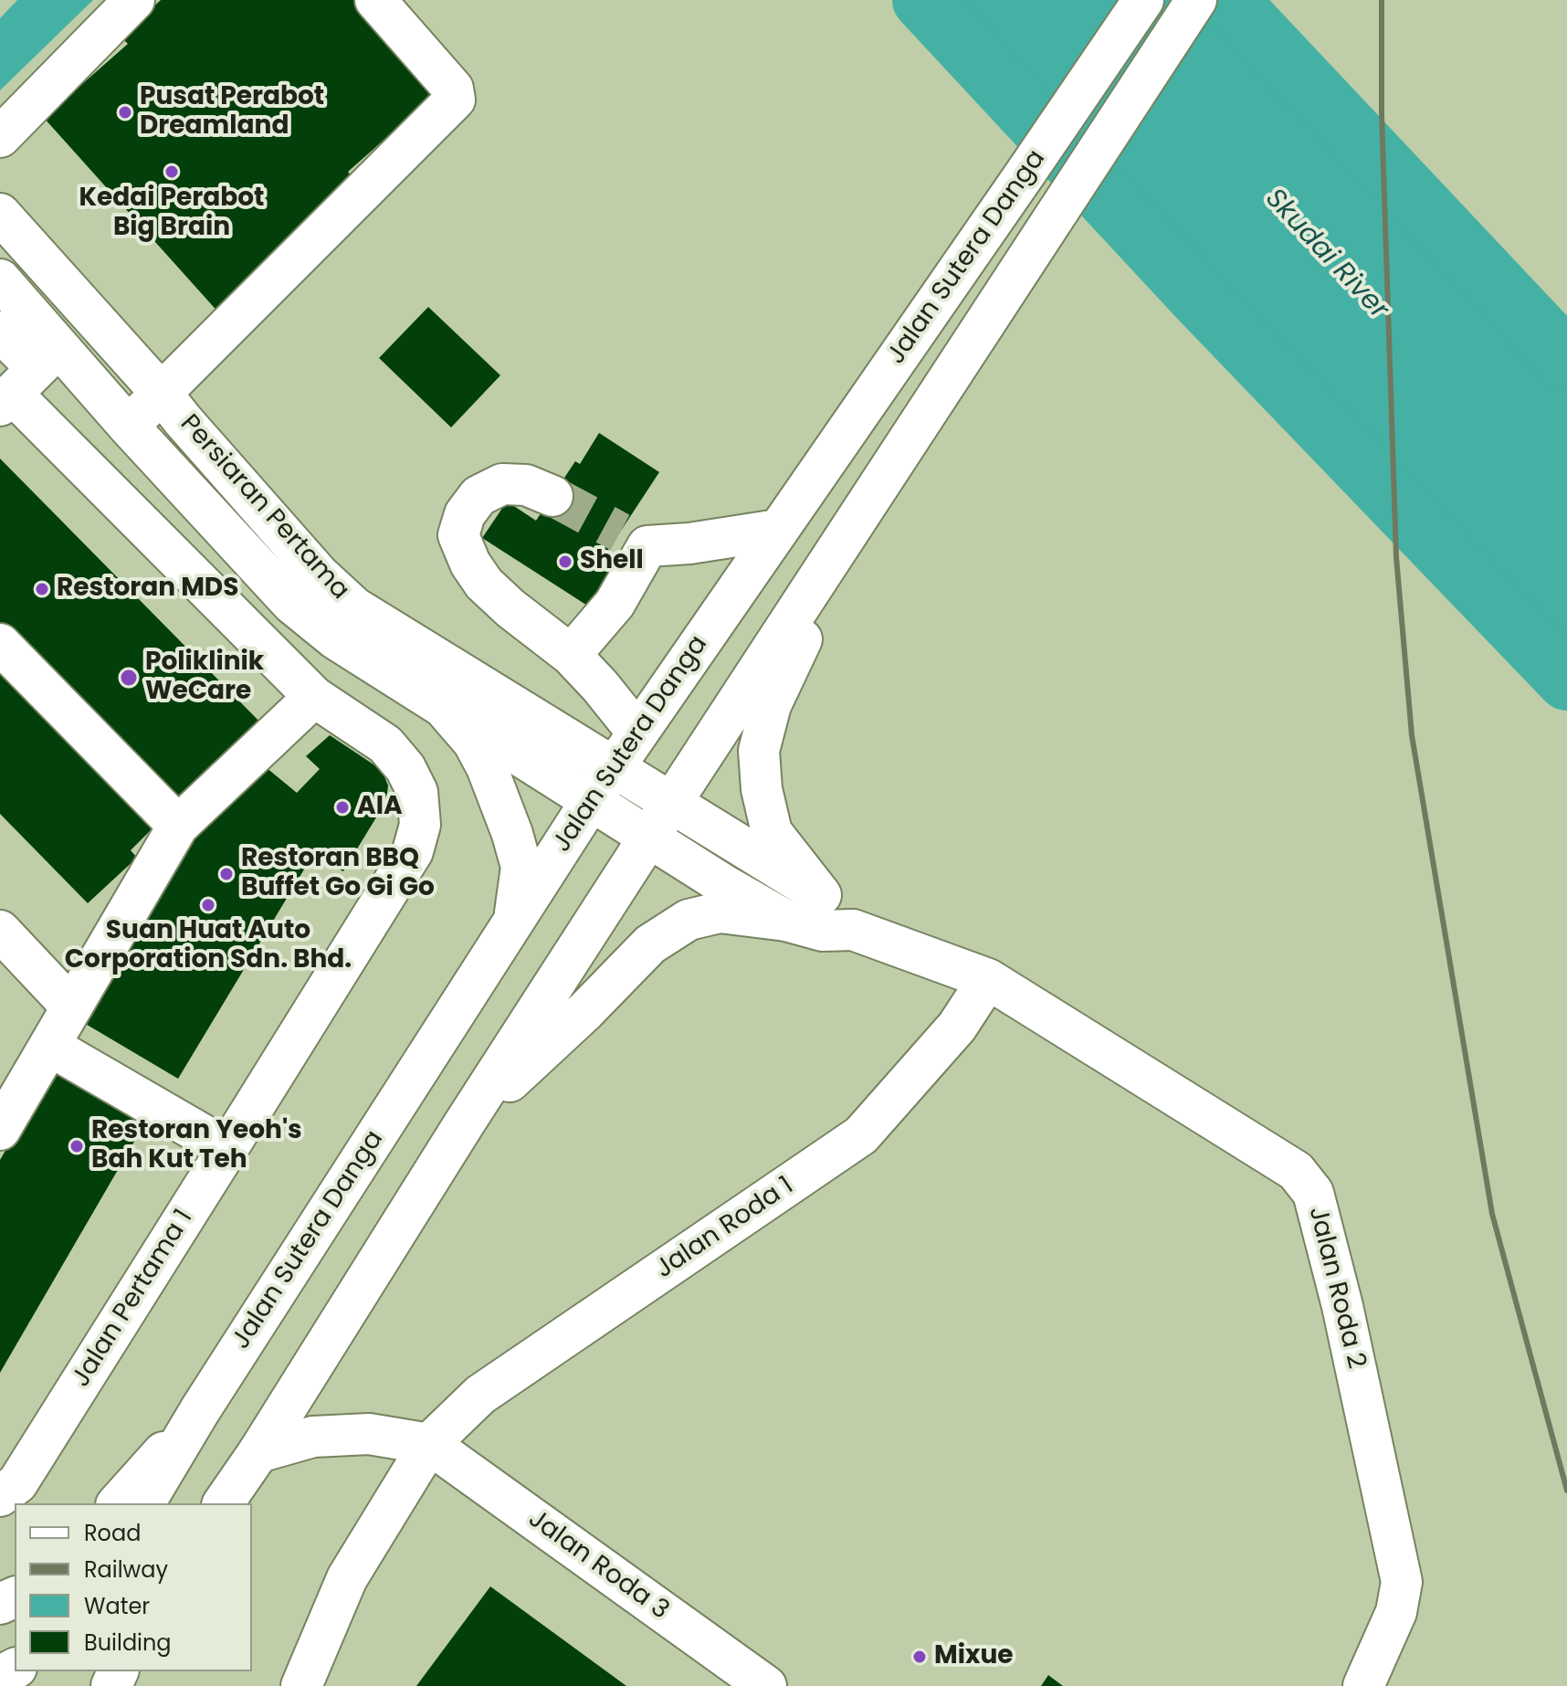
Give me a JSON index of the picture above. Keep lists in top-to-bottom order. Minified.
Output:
{"streets":{"street":["Jalan Sutera Danga","Persiaran Pertama","Jalan Roda 1","Jalan Roda 2","Jalan Pertama 1","Jalan Roda 3"]},"crossings":[["Jalan Sutera Danga","Persiaran Pertama"],["Jalan Sutera Danga","Jalan Roda 2"],["Persiaran Pertama","Jalan Roda 2"],["Persiaran Pertama","Jalan Pertama 1"],["Jalan Roda 1","Jalan Roda 2"],["Jalan Roda 1","Jalan Roda 3"]],"water":["Skudai River"],"places":["Pusat Perabot Dreamland","Kedai Perabot Big Brain","Shell","Restoran MDS","Poliklinik WeCare","AIA","Restoran BBQ Buffet Go Gi Go","Suan Huat Auto Corporation Sdn. Bhd.","Restoran Yeoh's Bah Kut Teh","Mixue"],"legend":["Road","Railway","Water","Building"]}
